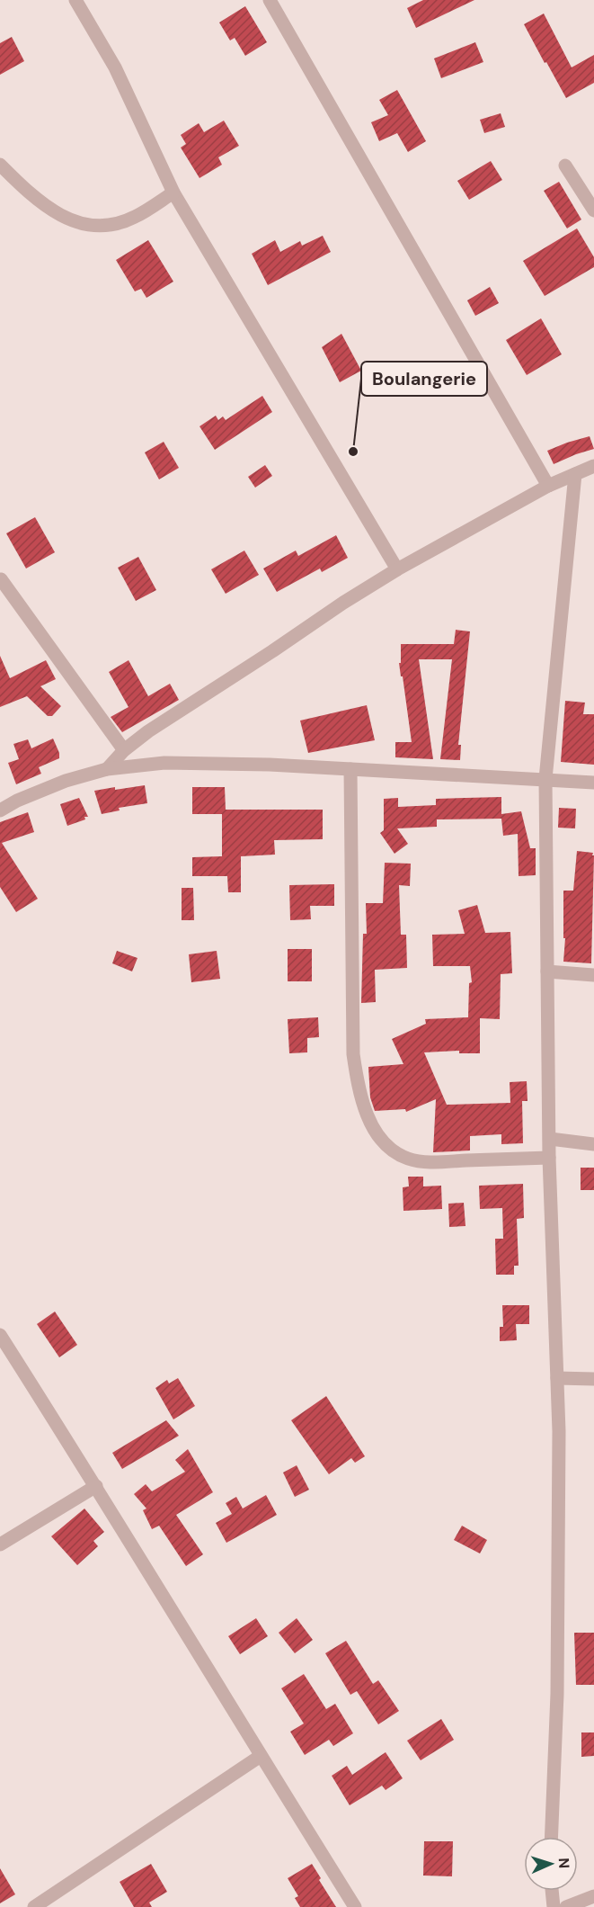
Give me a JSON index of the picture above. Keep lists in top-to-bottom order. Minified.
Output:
{"places":["Boulangerie"],"north":"right"}
